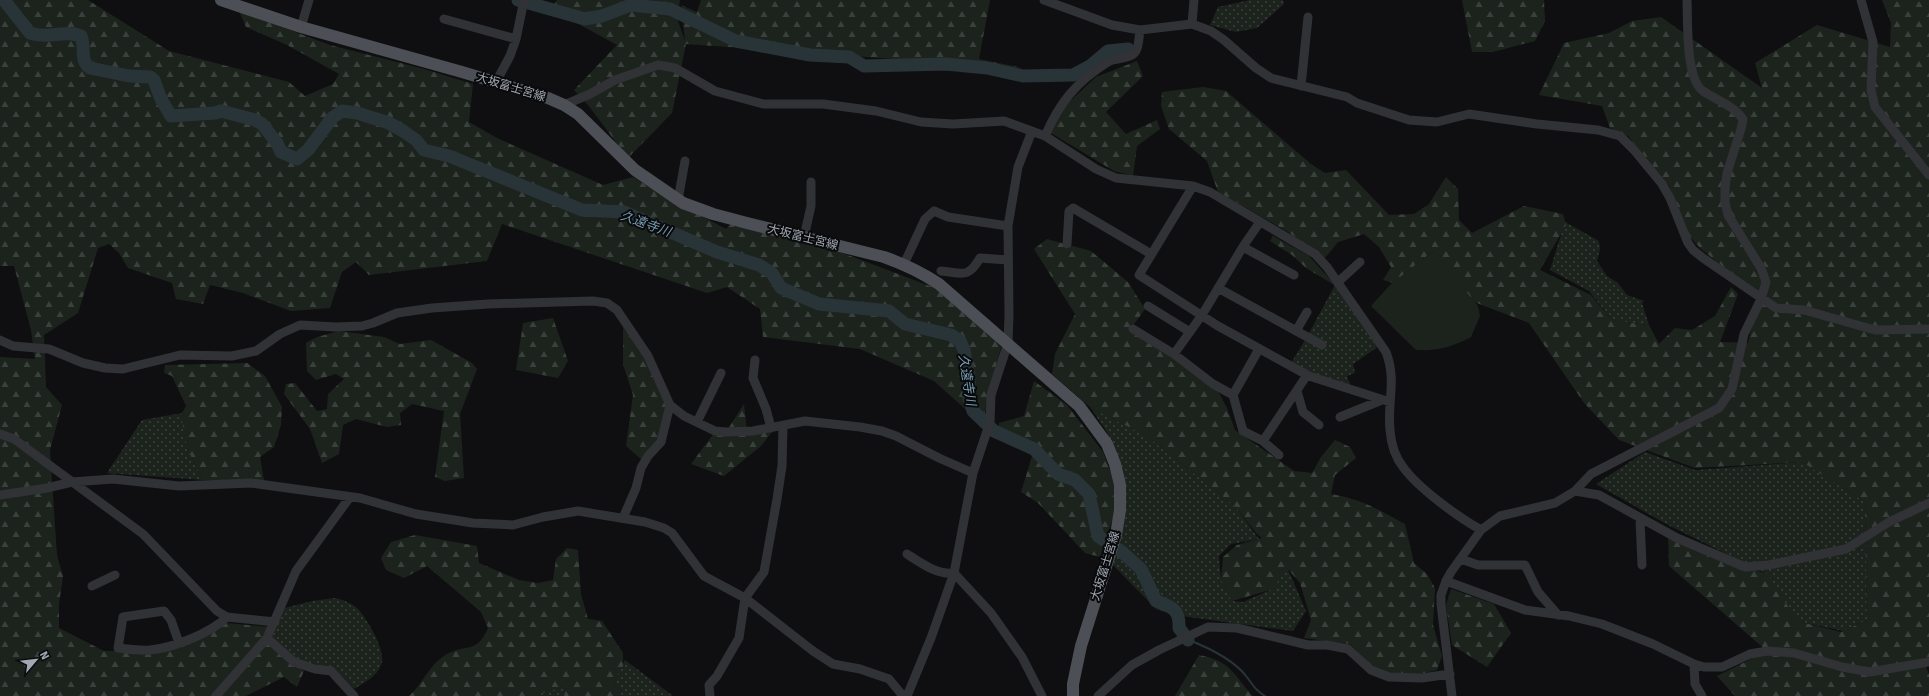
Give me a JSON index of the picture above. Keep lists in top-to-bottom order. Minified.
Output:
{"streets":{"main road":["大坂富士宮線"]},"water":["久遠寺川"],"north":"top right"}
